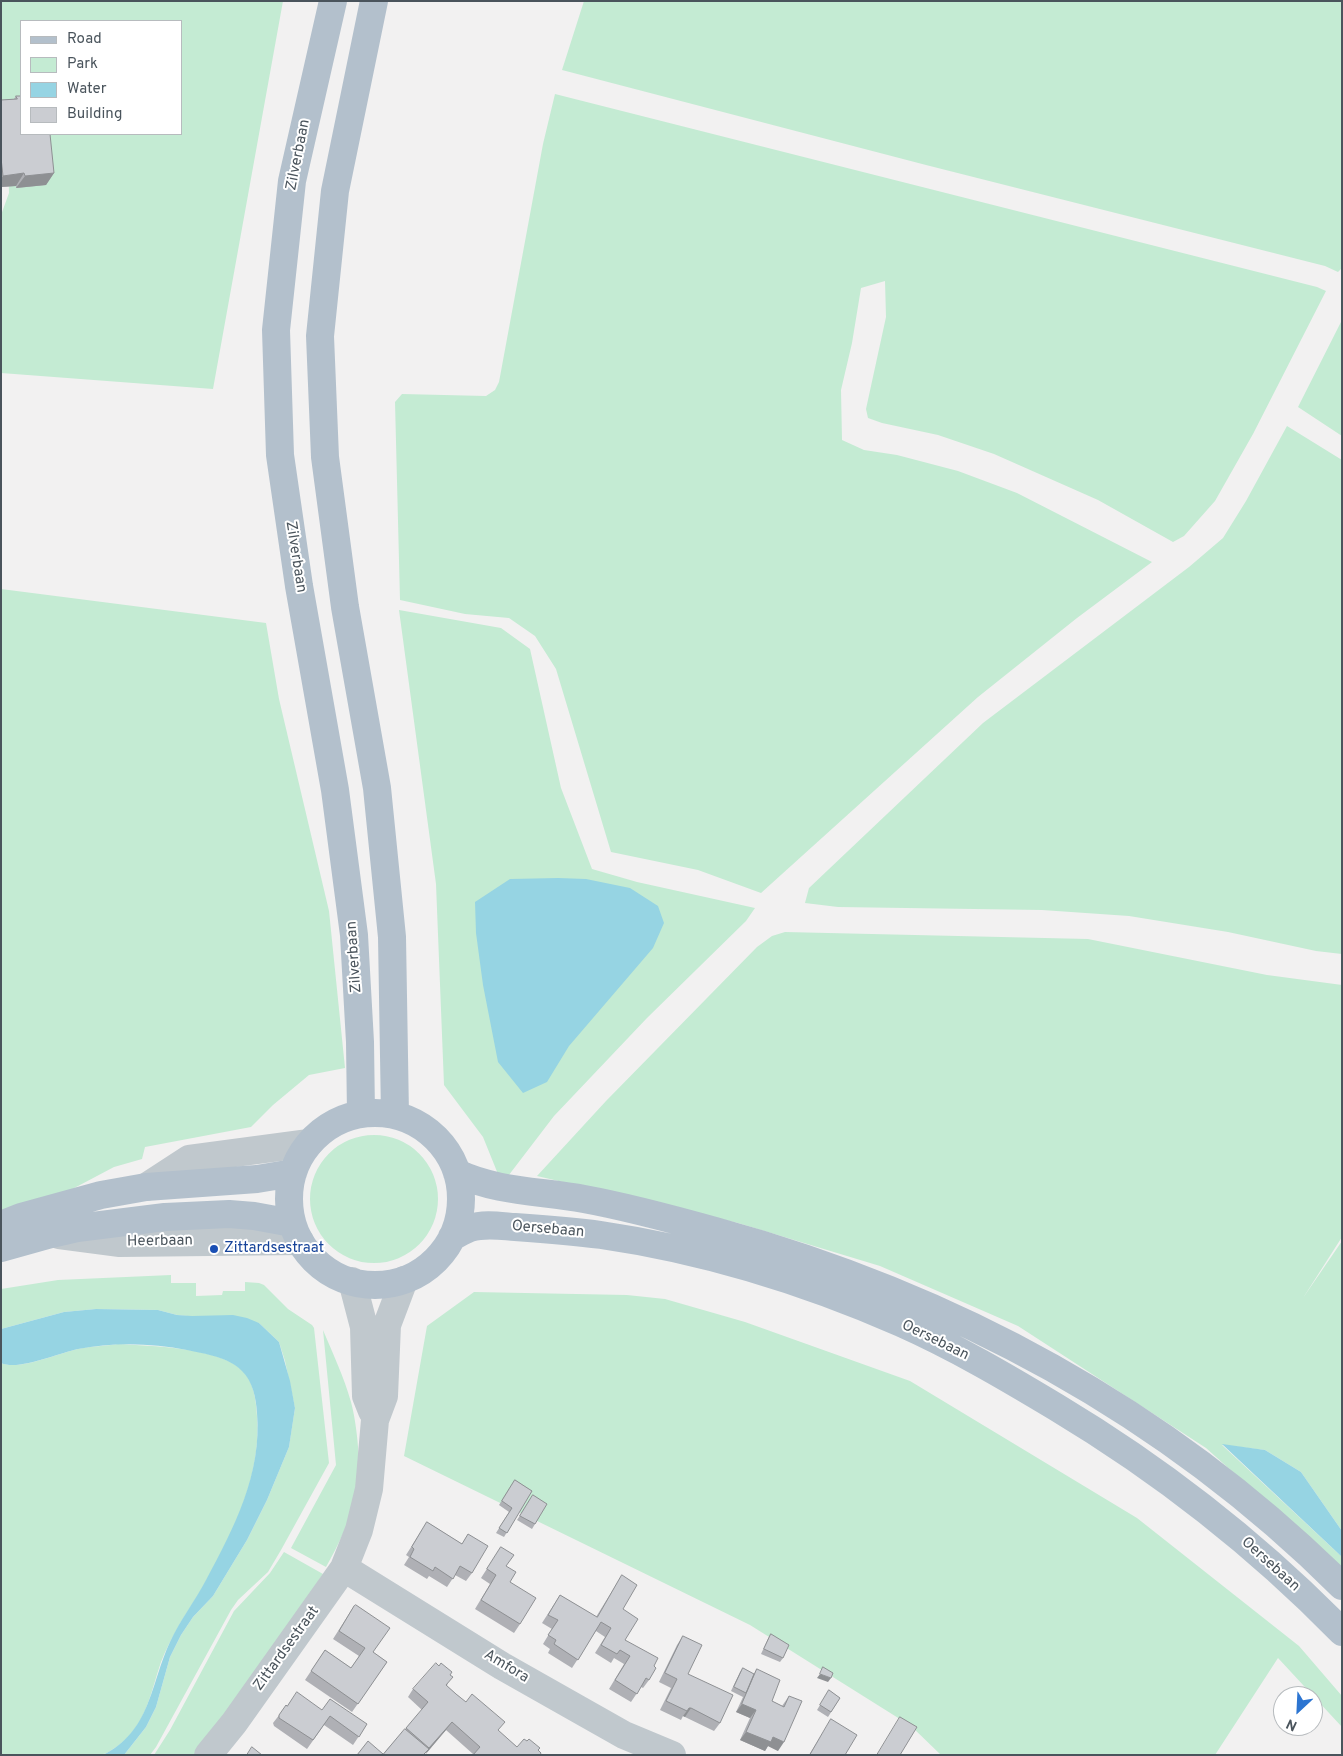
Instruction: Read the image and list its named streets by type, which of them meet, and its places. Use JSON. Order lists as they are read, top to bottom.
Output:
{
  "streets": {
    "main road": ["Zilverbaan", "Oersebaan", "Heerbaan"],
    "street": ["Zittardsestraat", "Amfora"]
  },
  "crossings": [
    ["Zilverbaan", "Oersebaan"],
    ["Zilverbaan", "Heerbaan"],
    ["Zilverbaan", "Zittardsestraat"],
    ["Oersebaan", "Heerbaan"],
    ["Oersebaan", "Zittardsestraat"],
    ["Heerbaan", "Zittardsestraat"],
    ["Zittardsestraat", "Amfora"]
  ],
  "places": ["Zittardsestraat"],
  "legend": [
    "Road",
    "Park",
    "Water",
    "Building"
  ],
  "north": "bottom left"
}
